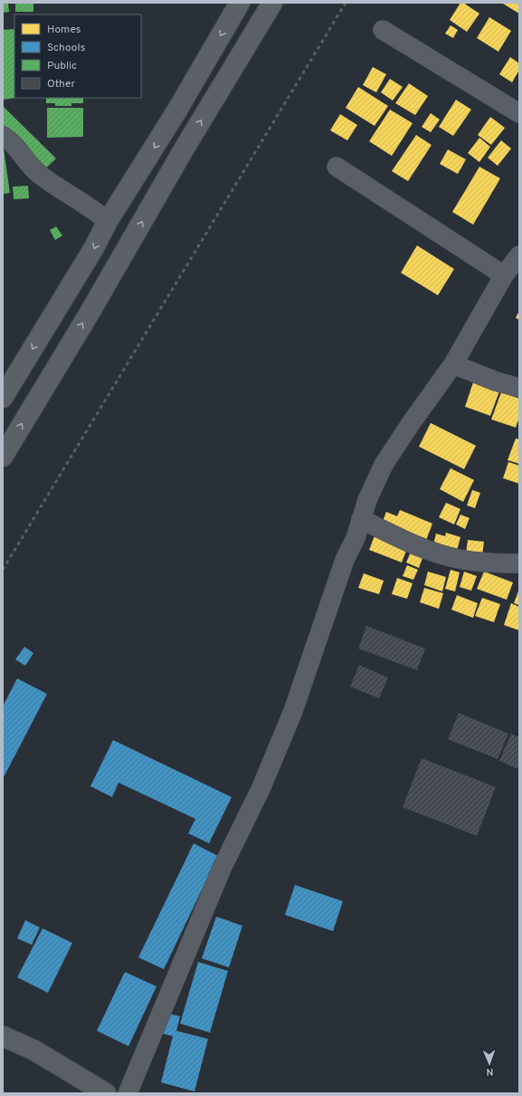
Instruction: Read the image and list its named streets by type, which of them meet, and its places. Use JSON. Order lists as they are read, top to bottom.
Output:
{
  "legend": [
    "Homes",
    "Schools",
    "Public",
    "Other"
  ],
  "north": "bottom"
}
